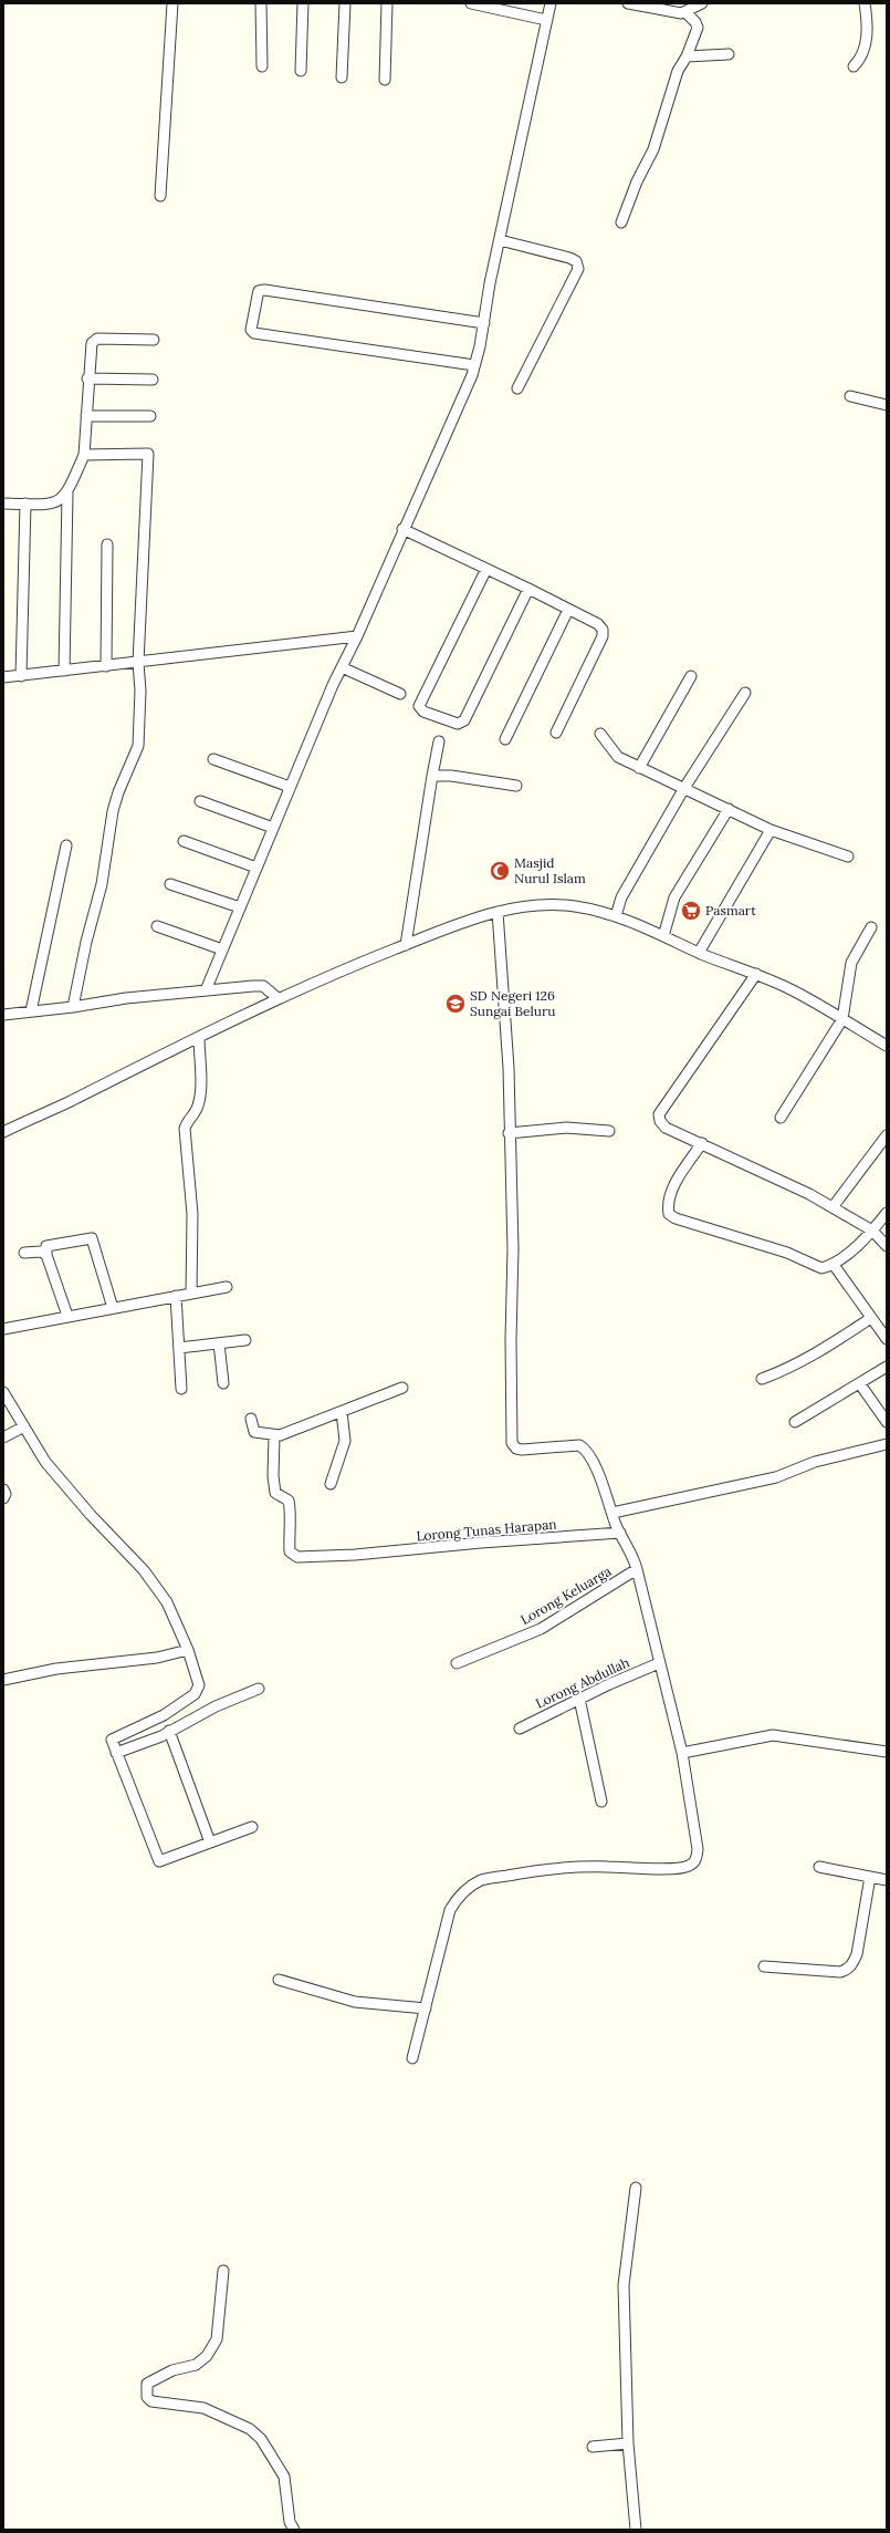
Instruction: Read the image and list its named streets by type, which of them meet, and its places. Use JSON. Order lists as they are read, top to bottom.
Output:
{
  "streets": {
    "street": ["Lorong Tunas Harapan", "Lorong Keluarga", "Lorong Abdullah"]
  },
  "places": {
    "mosque": ["Masjid Nurul Islam"],
    "supermarket": ["Pasmart"],
    "school or university": ["SD Negeri 126 Sungai Beluru"]
  }
}
